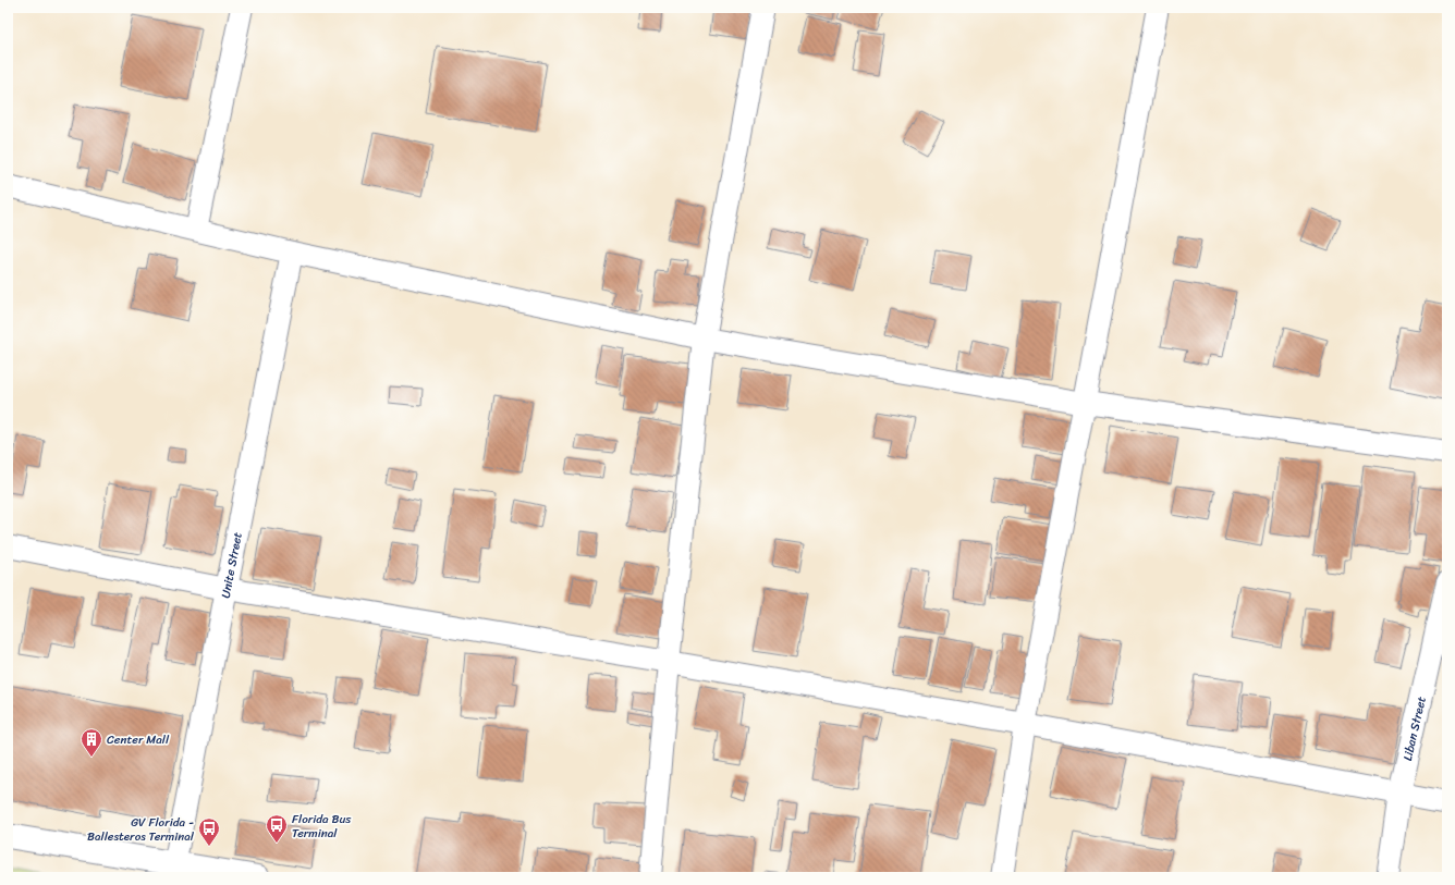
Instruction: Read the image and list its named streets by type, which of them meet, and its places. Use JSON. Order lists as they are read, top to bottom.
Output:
{
  "streets": {
    "street": ["Unite Street", "Liban Street"]
  },
  "places": {
    "building": ["Center Mall"],
    "bus stop": ["Florida Bus Terminal", "GV Florida - Ballesteros Terminal"]
  }
}
